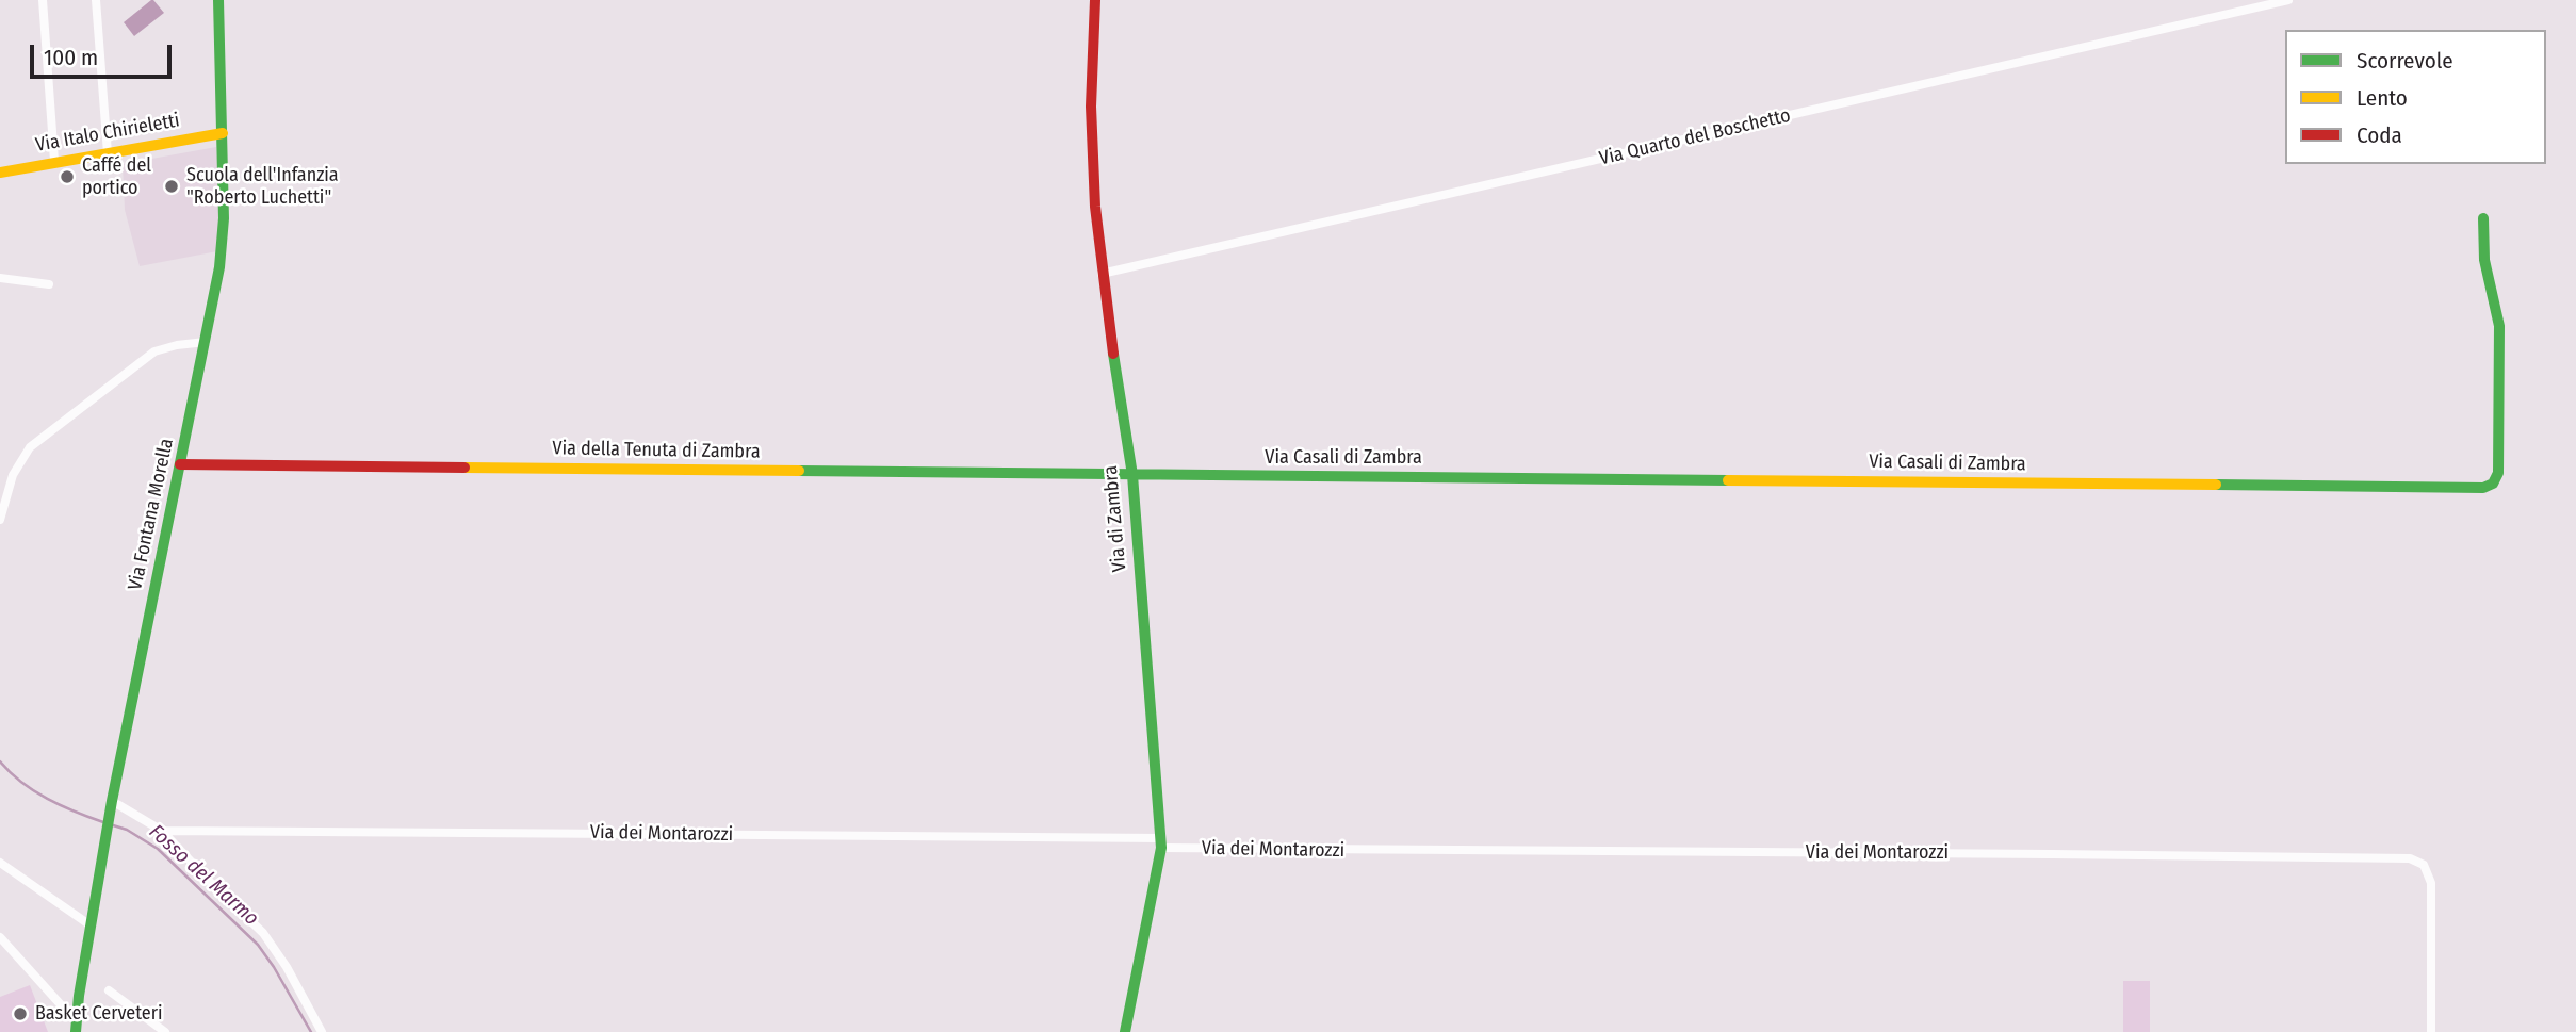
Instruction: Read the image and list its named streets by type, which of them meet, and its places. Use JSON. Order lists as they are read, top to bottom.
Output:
{
  "streets": {
    "street": [
      "Via Italo Chirieletti",
      "Via Quarto del Boschetto",
      "Via della Tenuta di Zambra",
      "Via Casali di Zambra",
      "Via Fontana Morella",
      "Via di Zambra",
      "Via dei Montarozzi"
    ]
  },
  "crossings": [
    ["Via Italo Chirieletti", "Via Fontana Morella"],
    ["Via Quarto del Boschetto", "Via di Zambra"],
    ["Via della Tenuta di Zambra", "Via Casali di Zambra"],
    ["Via della Tenuta di Zambra", "Via Fontana Morella"],
    ["Via della Tenuta di Zambra", "Via di Zambra"],
    ["Via Casali di Zambra", "Via di Zambra"],
    ["Via di Zambra", "Via dei Montarozzi"]
  ],
  "water": ["Fosso del Marmo"],
  "places": ["Caffé del portico", "Scuola dell'Infanzia \"Roberto Luchetti\"", "Basket Cerveteri"],
  "legend": ["Scorrevole", "Lento", "Coda"],
  "scale_bar": "100 m"
}
